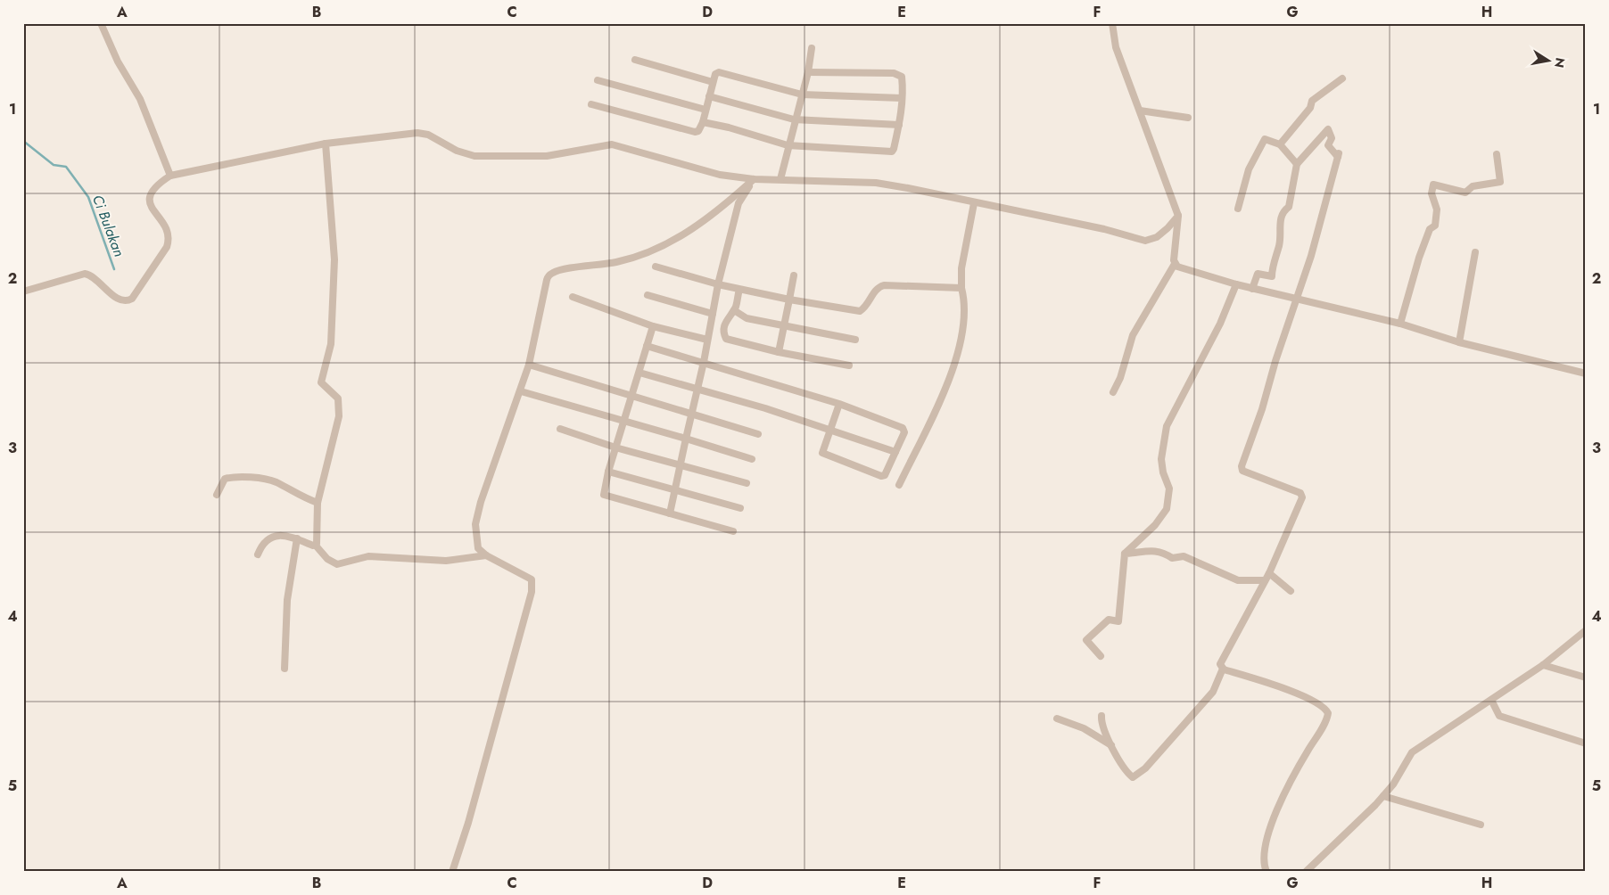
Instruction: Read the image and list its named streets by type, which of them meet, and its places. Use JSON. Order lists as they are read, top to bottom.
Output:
{
  "water": ["Ci Bulakan"],
  "north": "right",
  "grid": {
    "columns": [
      "A",
      "B",
      "C",
      "D",
      "E",
      "F",
      "G",
      "H"
    ],
    "rows": [
      "1",
      "2",
      "3",
      "4",
      "5"
    ]
  }
}
